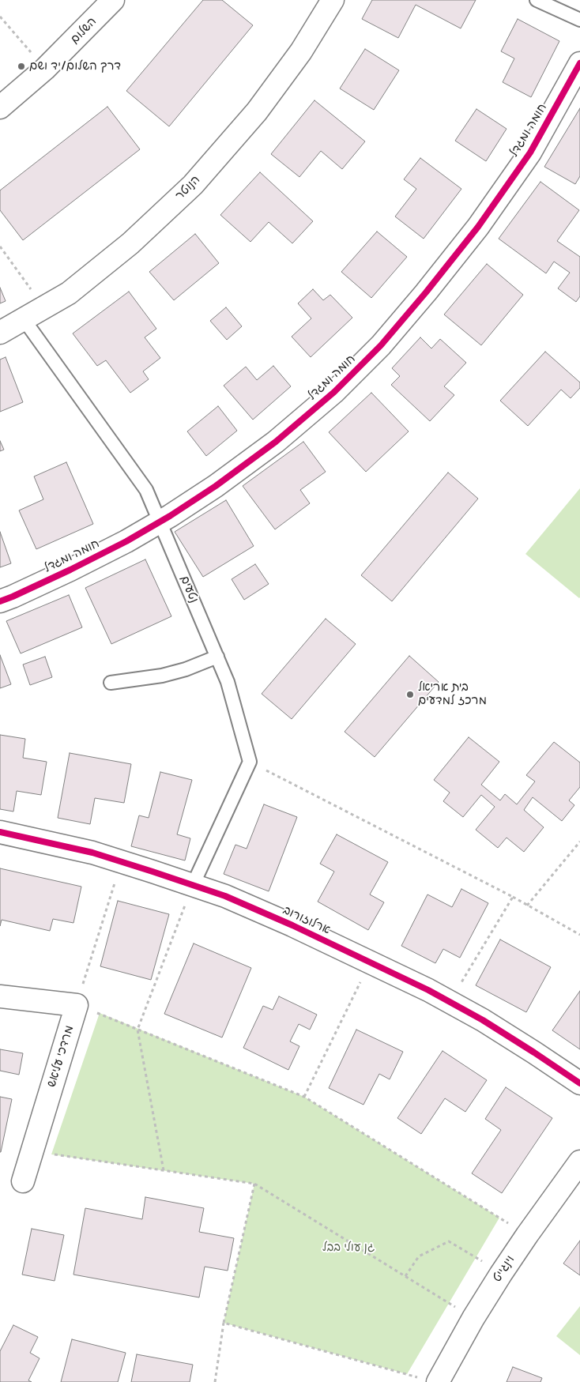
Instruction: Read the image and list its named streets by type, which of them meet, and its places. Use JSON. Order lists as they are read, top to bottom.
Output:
{
  "streets": {
    "street": [
      "השלום",
      "חומה ומגדל",
      "הנוטר",
      "ארלוזורוב",
      "מרדכי עליאש",
      "וינגייט"
    ],
    "lane": ["נטעים"]
  },
  "crossings": [
    ["חומה ומגדל", "נטעים"],
    ["הנוטר", "נטעים"]
  ],
  "parks": ["גן עולי בבל"],
  "places": ["דרך השלום/יד ושם", "בית אריאל מרכז למדעים"]
}
